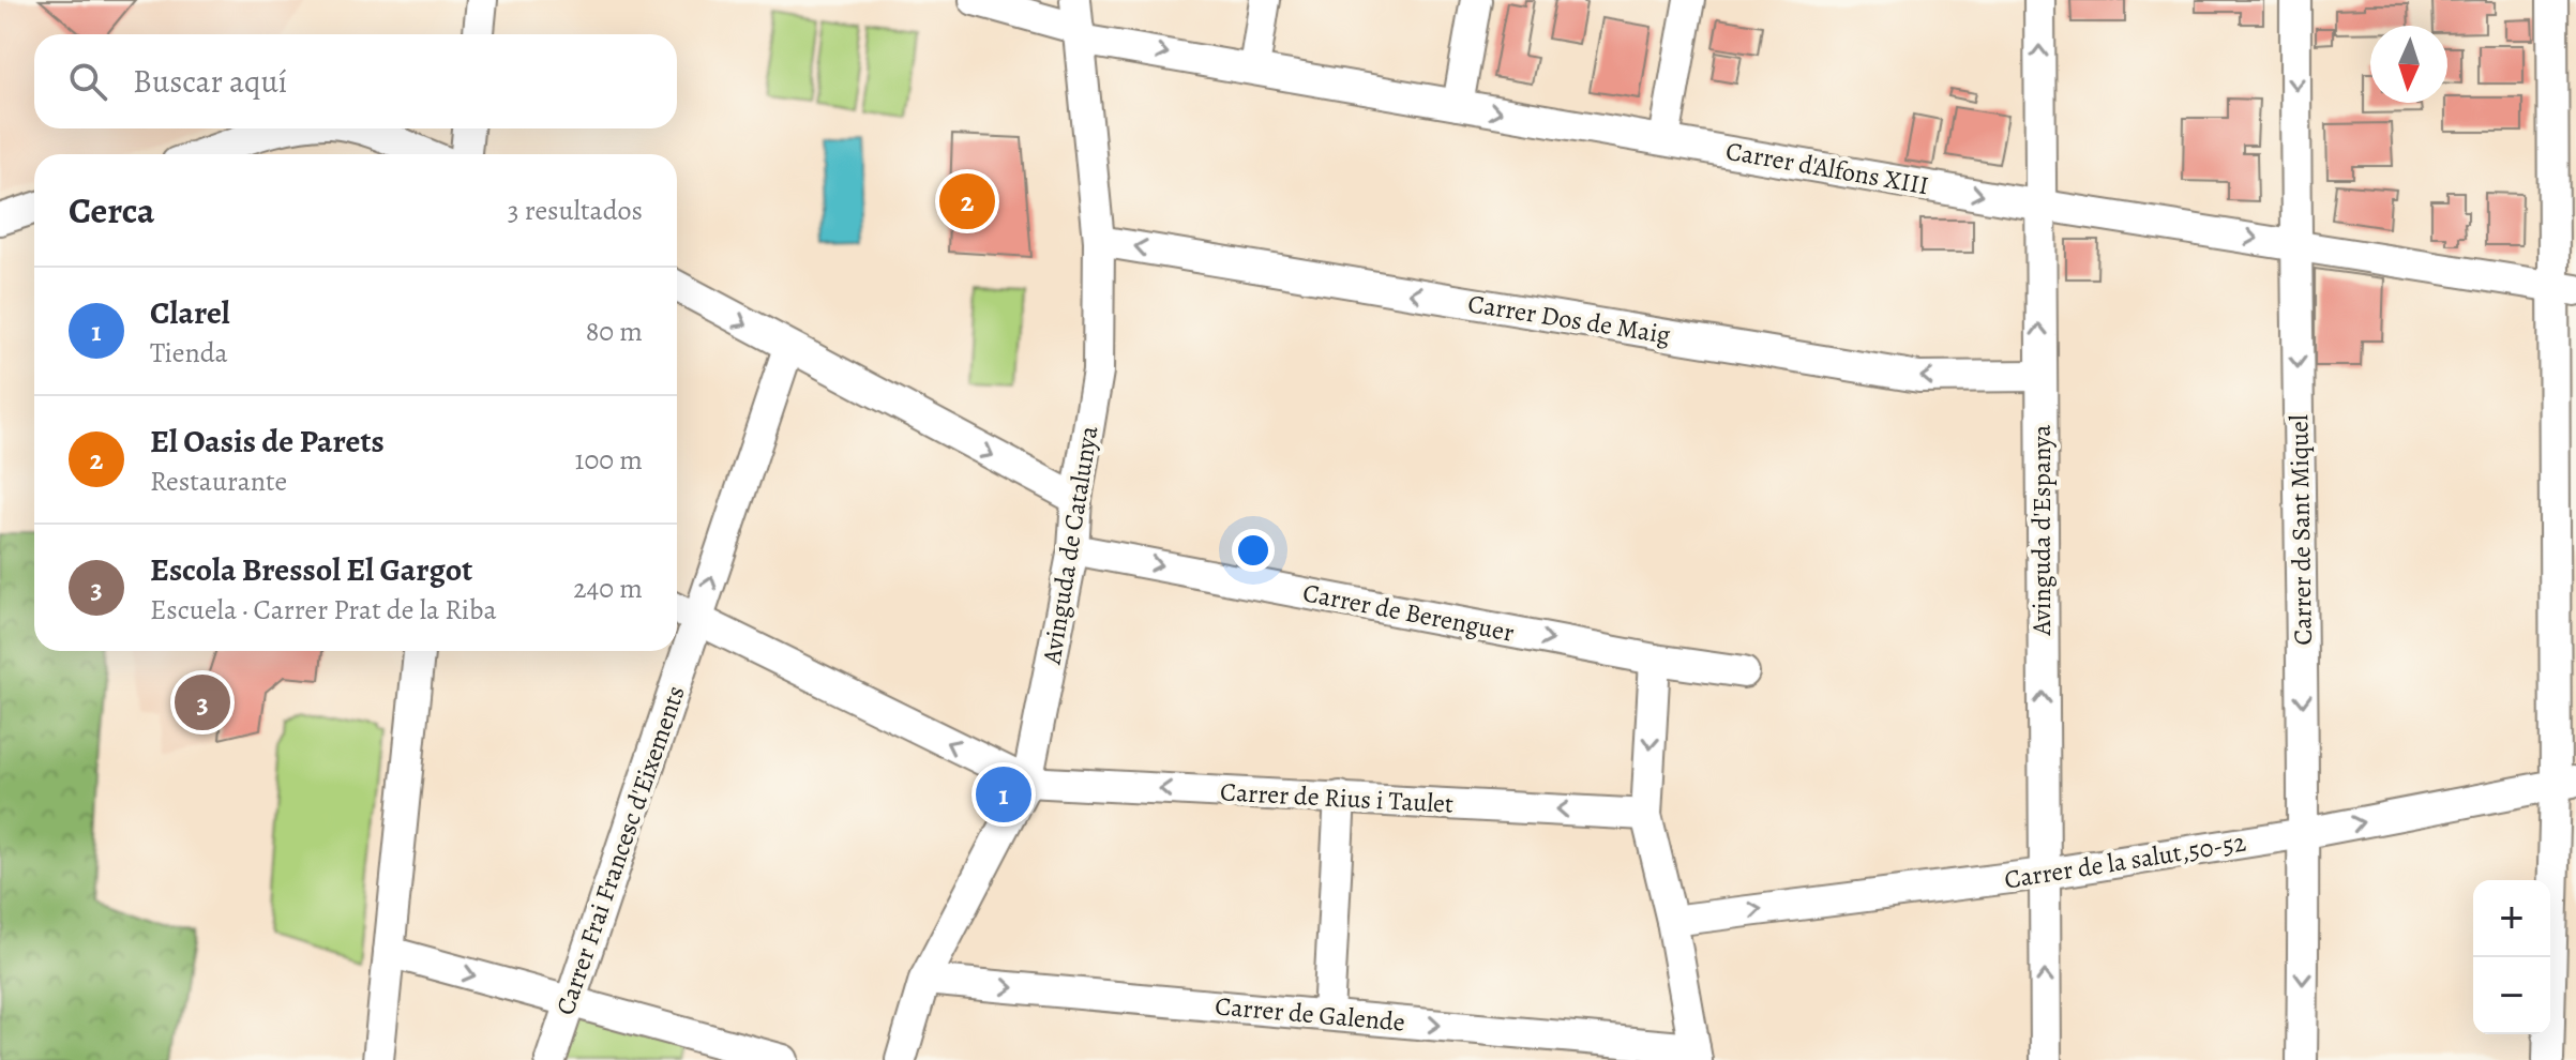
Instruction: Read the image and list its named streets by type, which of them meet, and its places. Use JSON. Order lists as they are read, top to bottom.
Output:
{
  "streets": {
    "street": [
      "Carrer d'Alfons XIII",
      "Carrer Dos de Maig",
      "Avinguda d'Espanya",
      "Carrer de Sant Miquel",
      "Avinguda de Catalunya",
      "Carrer de Berenguer",
      "Carrer de Rius i Taulet",
      "Carrer Frai Francesc d'Eixements",
      "Carrer de la salut,50-52",
      "Carrer de Galende"
    ]
  },
  "crossings": [
    ["Carrer d'Alfons XIII", "Avinguda d'Espanya"],
    ["Carrer d'Alfons XIII", "Carrer de Sant Miquel"],
    ["Carrer d'Alfons XIII", "Avinguda de Catalunya"],
    ["Carrer Dos de Maig", "Avinguda d'Espanya"],
    ["Carrer Dos de Maig", "Avinguda de Catalunya"],
    ["Avinguda d'Espanya", "Carrer de la salut,50-52"],
    ["Carrer de Sant Miquel", "Carrer de la salut,50-52"],
    ["Avinguda de Catalunya", "Carrer de Berenguer"],
    ["Avinguda de Catalunya", "Carrer de Rius i Taulet"],
    ["Avinguda de Catalunya", "Carrer de Galende"]
  ],
  "one_way": [
    "Carrer d'Alfons XIII",
    "Carrer Dos de Maig",
    "Avinguda d'Espanya",
    "Carrer de Berenguer",
    "Carrer de Rius i Taulet",
    "Carrer Frai Francesc d'Eixements",
    "Carrer de la salut,50-52",
    "Carrer de Galende"
  ],
  "north": "bottom",
  "page": {
    "search": "Buscar aquí",
    "heading": ["Cerca", "3 resultados"],
    "pins": ["2", "3", "1"],
    "list": [
      {
        "mark": "1",
        "name": "Clarel",
        "note": "Tienda",
        "value": "80 m"
      },
      {
        "mark": "2",
        "name": "El Oasis de Parets",
        "note": "Restaurante",
        "value": "100 m"
      },
      {
        "mark": "3",
        "name": "Escola Bressol El Gargot",
        "note": "Escuela · Carrer Prat de la Riba",
        "value": "240 m"
      }
    ],
    "map_buttons": ["+", "−"]
  }
}
